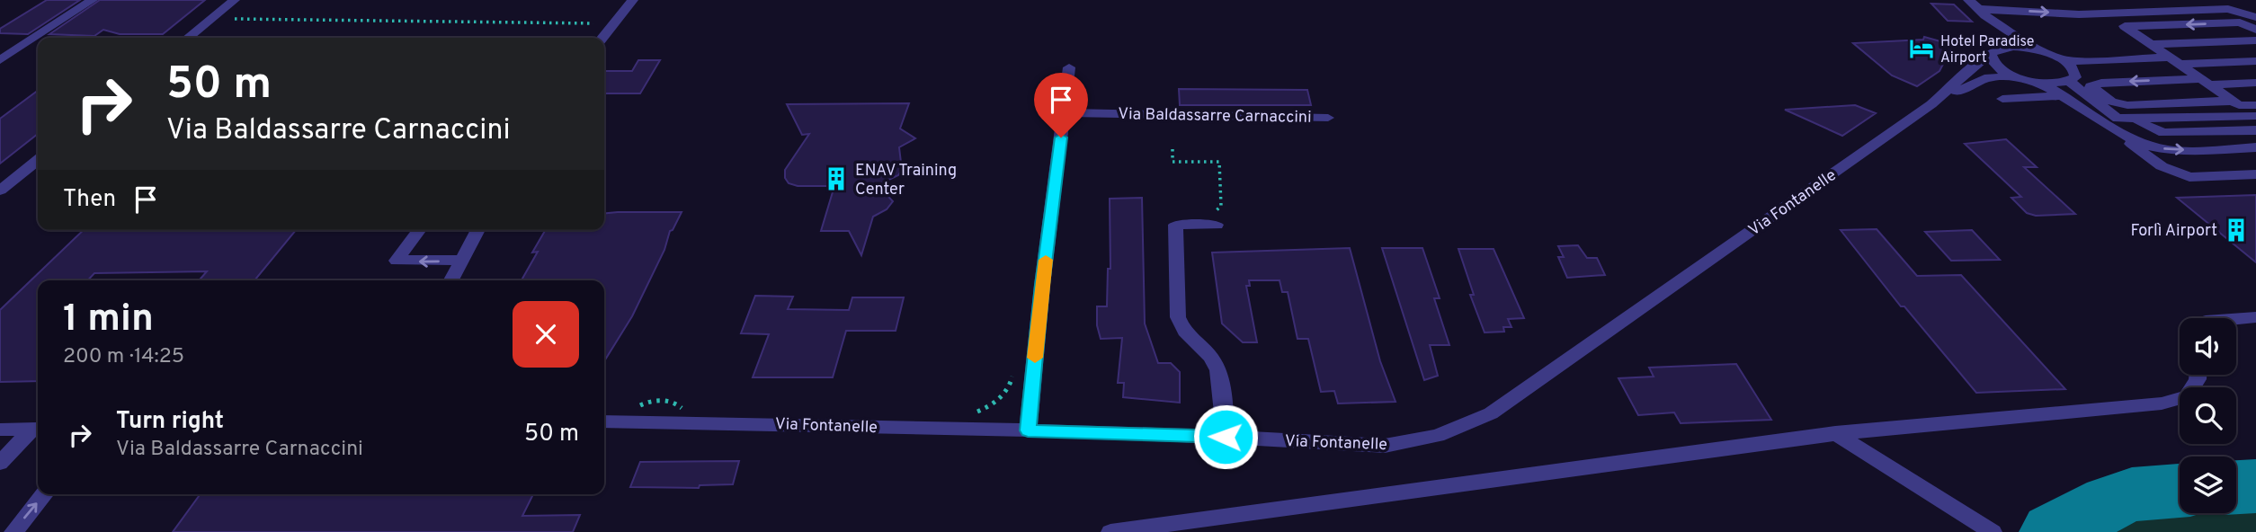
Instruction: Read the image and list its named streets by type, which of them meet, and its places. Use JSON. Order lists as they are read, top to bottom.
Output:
{
  "streets": {
    "street": ["Via Baldassarre Carnaccini", "Via Fontanelle"]
  },
  "places": {
    "hotel": ["Hotel Paradise Airport"],
    "building": ["ENAV Training Center", "Forlì Airport"]
  },
  "page": {
    "turn": ["50 m", "Via Baldassarre Carnaccini"],
    "then": "Then",
    "heading": ["1 min", "200 m · 14:25"],
    "list": [
      {
        "name": "Turn right",
        "note": "Via Baldassarre Carnaccini",
        "value": "50 m"
      }
    ]
  }
}
